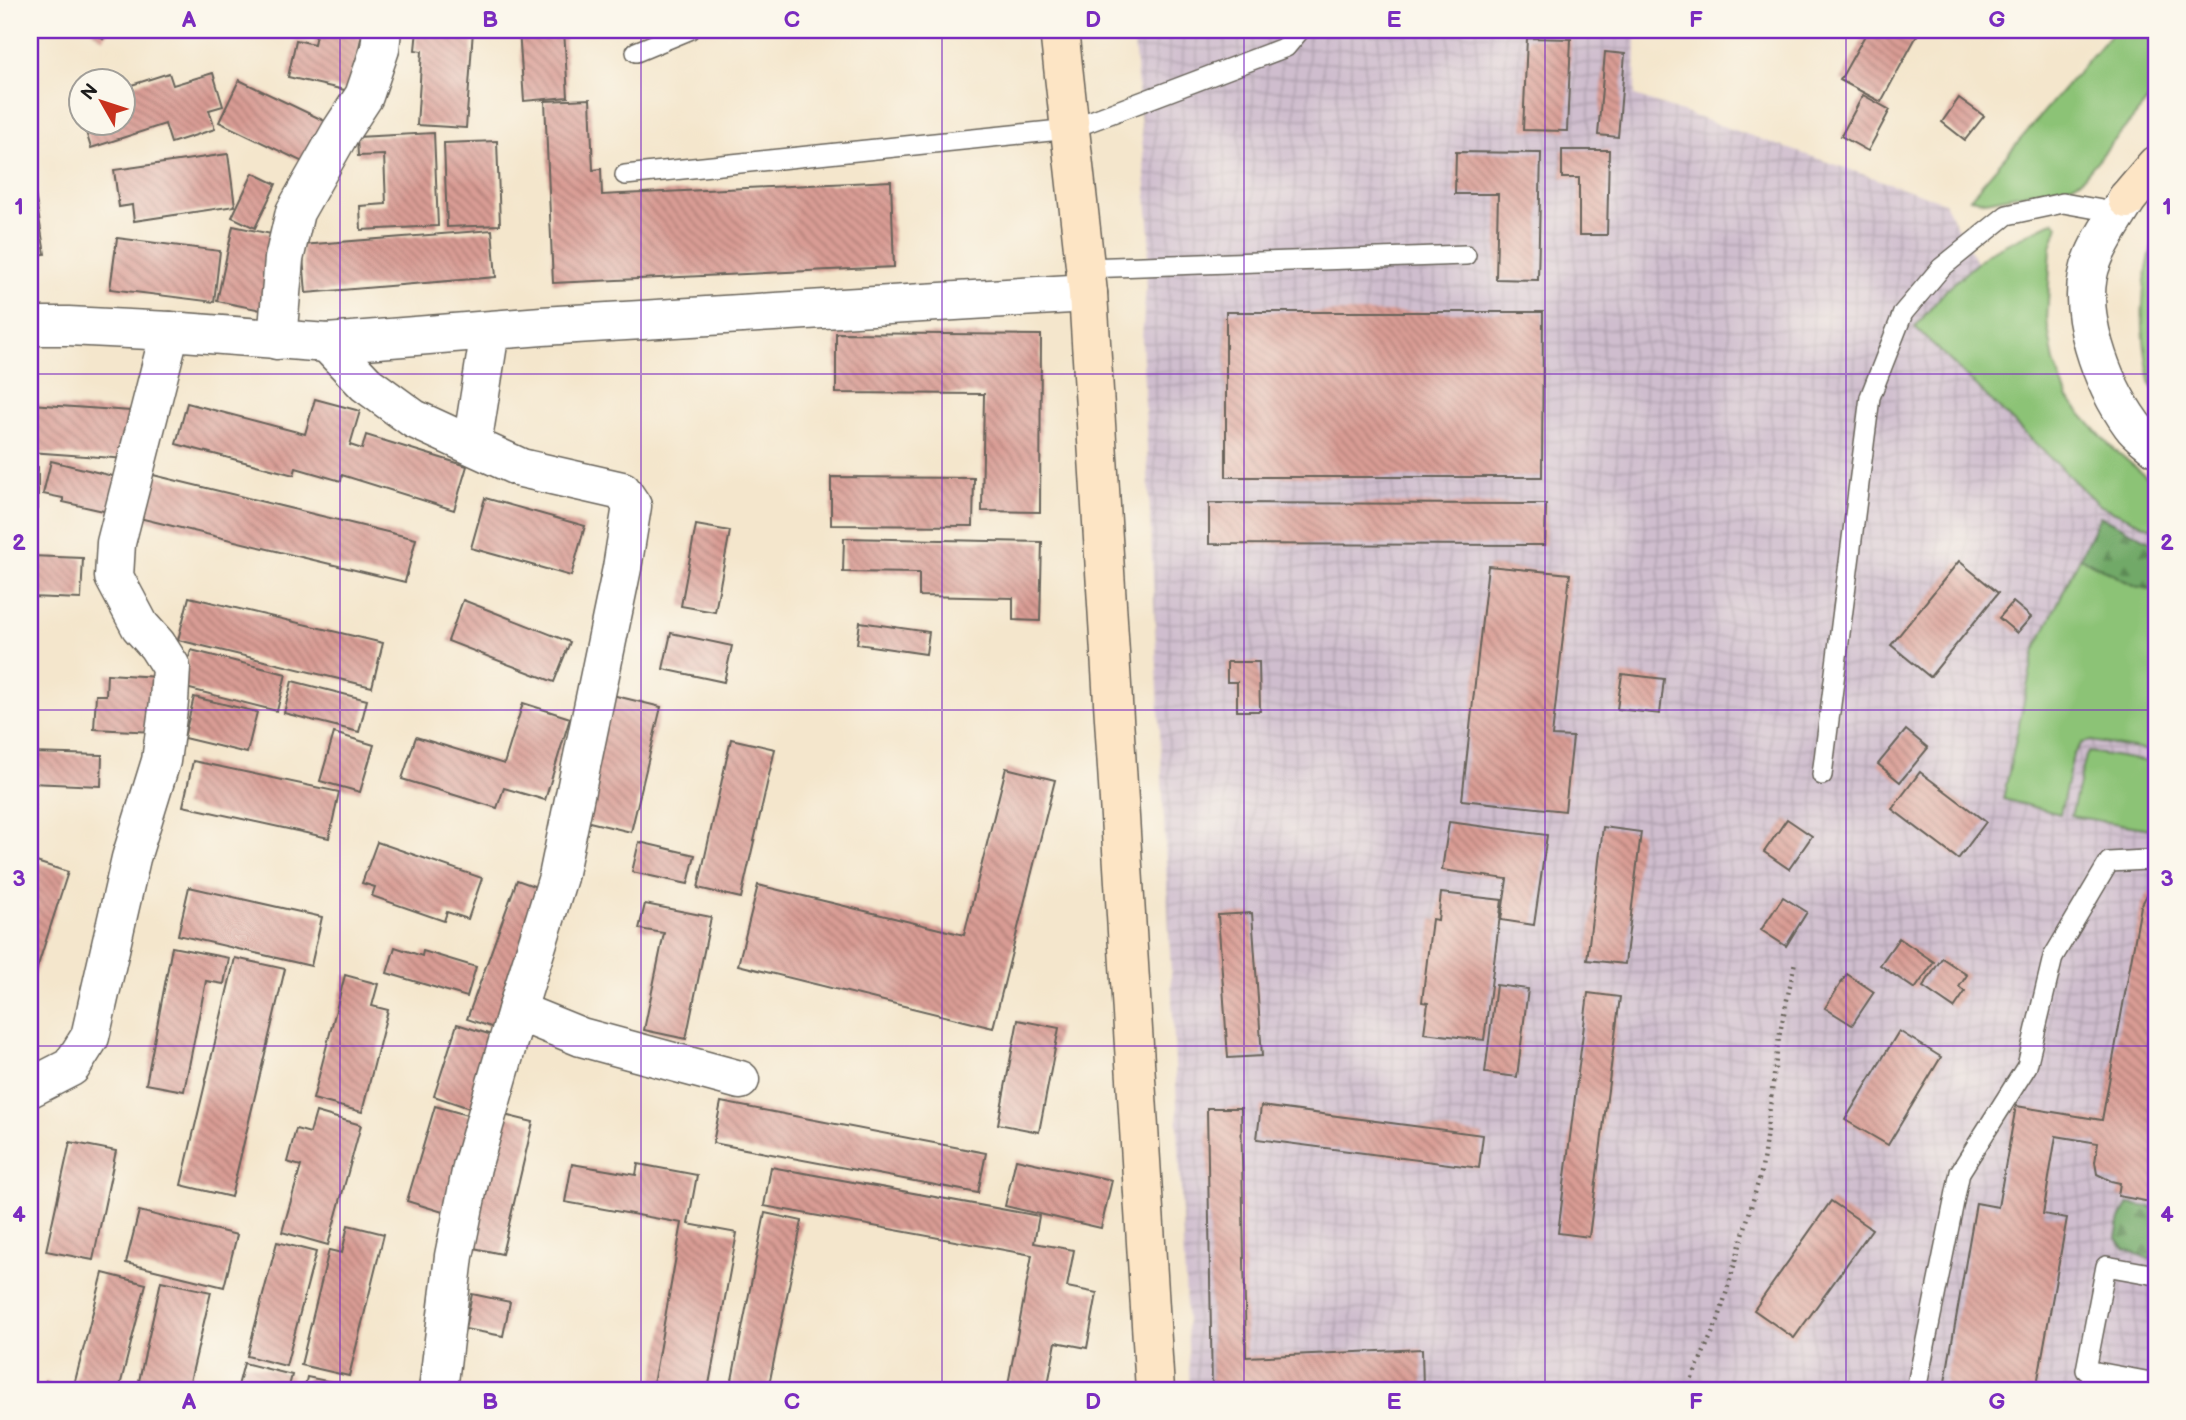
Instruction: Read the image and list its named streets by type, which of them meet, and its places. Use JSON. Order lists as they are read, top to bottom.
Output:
{
  "north": "top left",
  "grid": {
    "columns": [
      "A",
      "B",
      "C",
      "D",
      "E",
      "F",
      "G"
    ],
    "rows": [
      "1",
      "2",
      "3",
      "4"
    ]
  }
}
